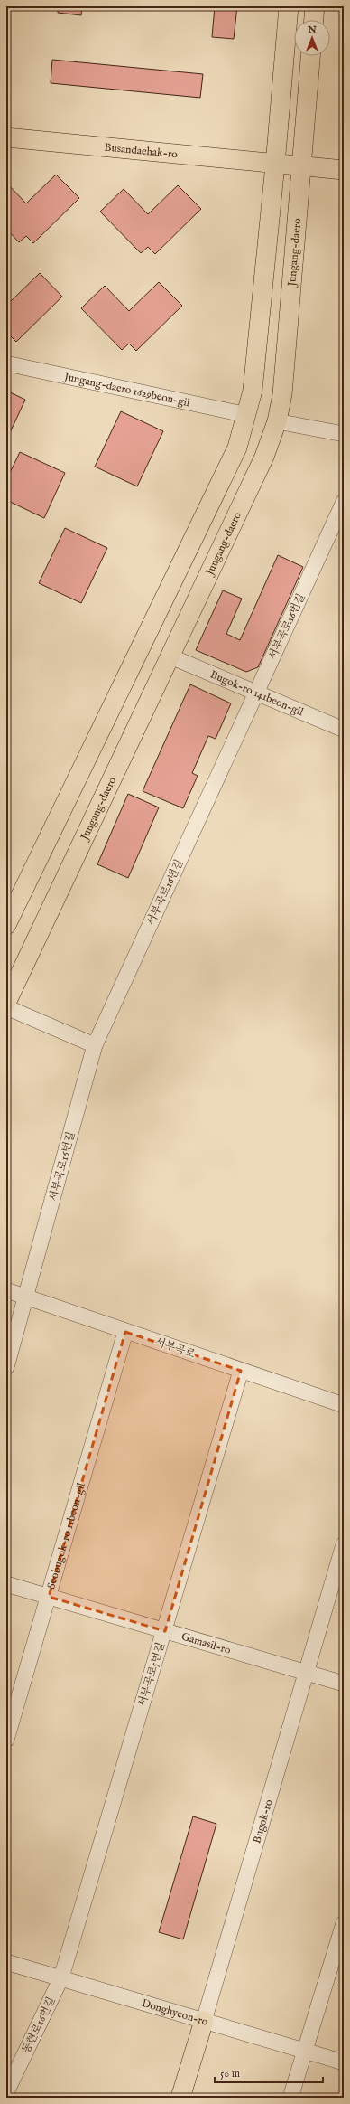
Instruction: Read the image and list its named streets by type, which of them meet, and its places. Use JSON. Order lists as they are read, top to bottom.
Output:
{
  "streets": {
    "main road": ["Busandaehak-ro", "Jungang-daero", "Bugok-ro"],
    "street": [
      "Jungang-daero 1629beon-gil",
      "서부곡로16번길",
      "Bugok-ro 141beon-gil",
      "서부곡로",
      "Seobugok-ro 11beon-gil",
      "Gamasil-ro",
      "서부곡로5번길",
      "Donghyeon-ro",
      "동현로16번길"
    ]
  },
  "crossings": [
    ["Busandaehak-ro", "Jungang-daero"],
    ["Jungang-daero", "Bugok-ro 141beon-gil"],
    ["서부곡로16번길", "Bugok-ro 141beon-gil"],
    ["서부곡로16번길", "서부곡로"],
    ["서부곡로", "Seobugok-ro 11beon-gil"],
    ["서부곡로", "서부곡로5번길"],
    ["Seobugok-ro 11beon-gil", "Gamasil-ro"],
    ["Gamasil-ro", "서부곡로5번길"],
    ["Gamasil-ro", "Bugok-ro"],
    ["서부곡로5번길", "Donghyeon-ro"],
    ["서부곡로5번길", "동현로16번길"],
    ["Bugok-ro", "Donghyeon-ro"],
    ["Donghyeon-ro", "동현로16번길"]
  ],
  "scale_bar": "50 m",
  "north": "top"
}
